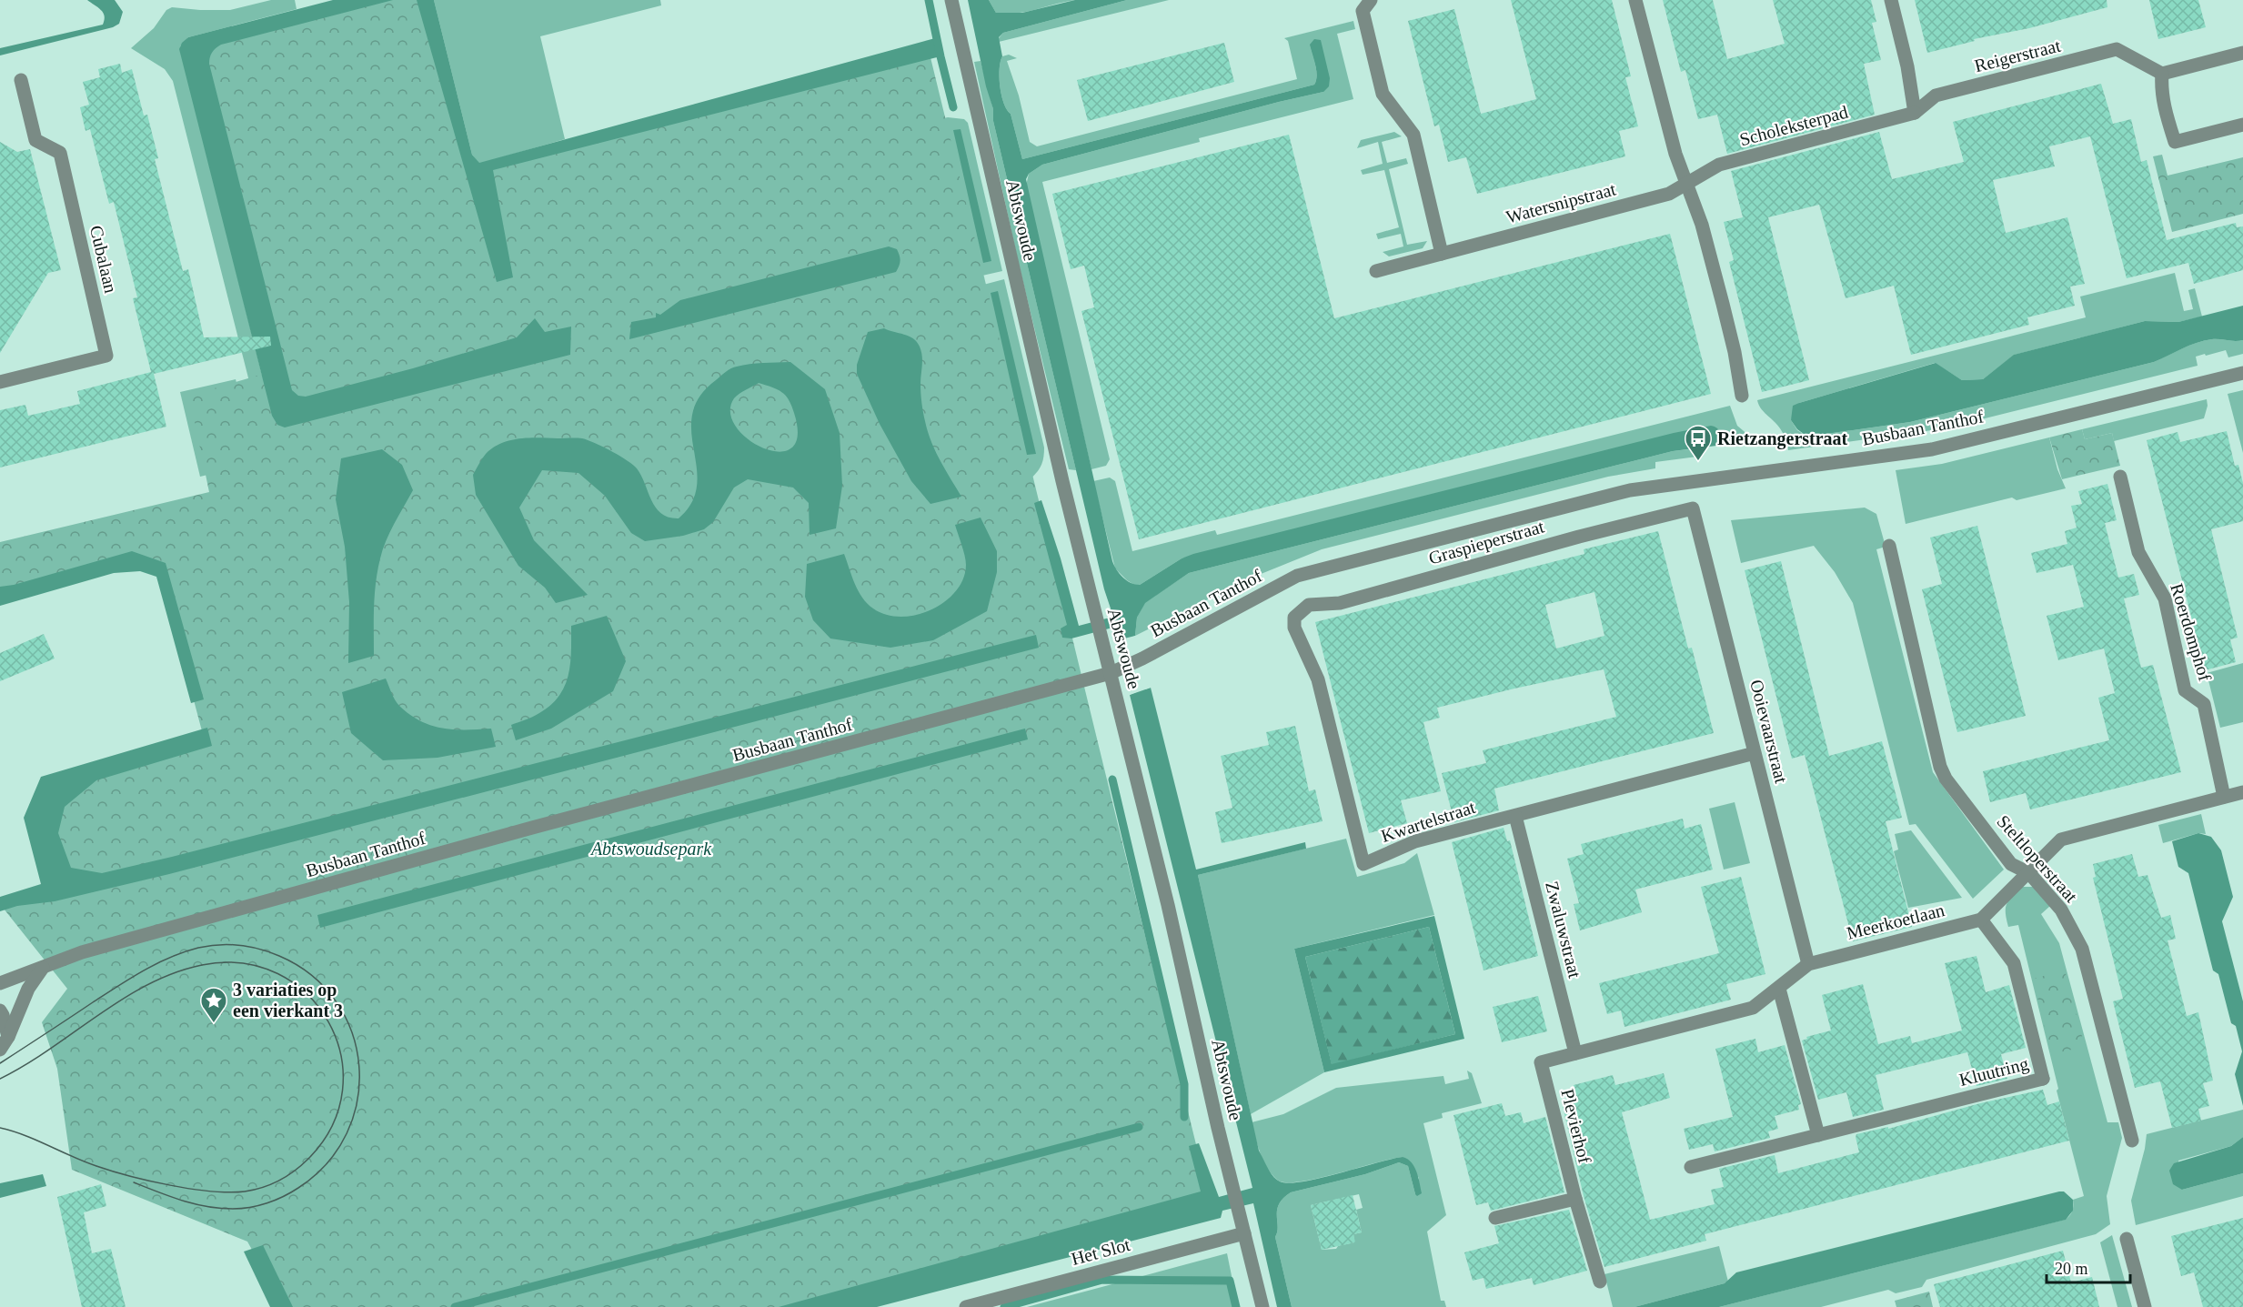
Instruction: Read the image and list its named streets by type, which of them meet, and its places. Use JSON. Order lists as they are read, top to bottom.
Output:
{
  "streets": {
    "street": [
      "Reigerstraat",
      "Scholeksterpad",
      "Watersnipstraat",
      "Abtswoude",
      "Cubalaan",
      "Busbaan Tanthof",
      "Graspieperstraat",
      "Roerdomphof",
      "Ooievaarstraat",
      "Kwartelstraat",
      "Steltloperstraat",
      "Meerkoetlaan",
      "Zwaluwstraat",
      "Kluutring",
      "Plevierhof",
      "Het Slot"
    ]
  },
  "crossings": [
    ["Reigerstraat", "Scholeksterpad"],
    ["Scholeksterpad", "Watersnipstraat"],
    ["Abtswoude", "Busbaan Tanthof"],
    ["Abtswoude", "Het Slot"],
    ["Graspieperstraat", "Ooievaarstraat"],
    ["Graspieperstraat", "Kwartelstraat"],
    ["Roerdomphof", "Meerkoetlaan"],
    ["Ooievaarstraat", "Kwartelstraat"],
    ["Ooievaarstraat", "Meerkoetlaan"],
    ["Kwartelstraat", "Zwaluwstraat"],
    ["Steltloperstraat", "Meerkoetlaan"],
    ["Meerkoetlaan", "Zwaluwstraat"],
    ["Meerkoetlaan", "Kluutring"],
    ["Meerkoetlaan", "Plevierhof"]
  ],
  "parks": ["Abtswoudsepark"],
  "places": {
    "bus stop": ["Rietzangerstraat"],
    "place": ["3 variaties op een vierkant 3"]
  },
  "scale_bar": "20 m"
}
